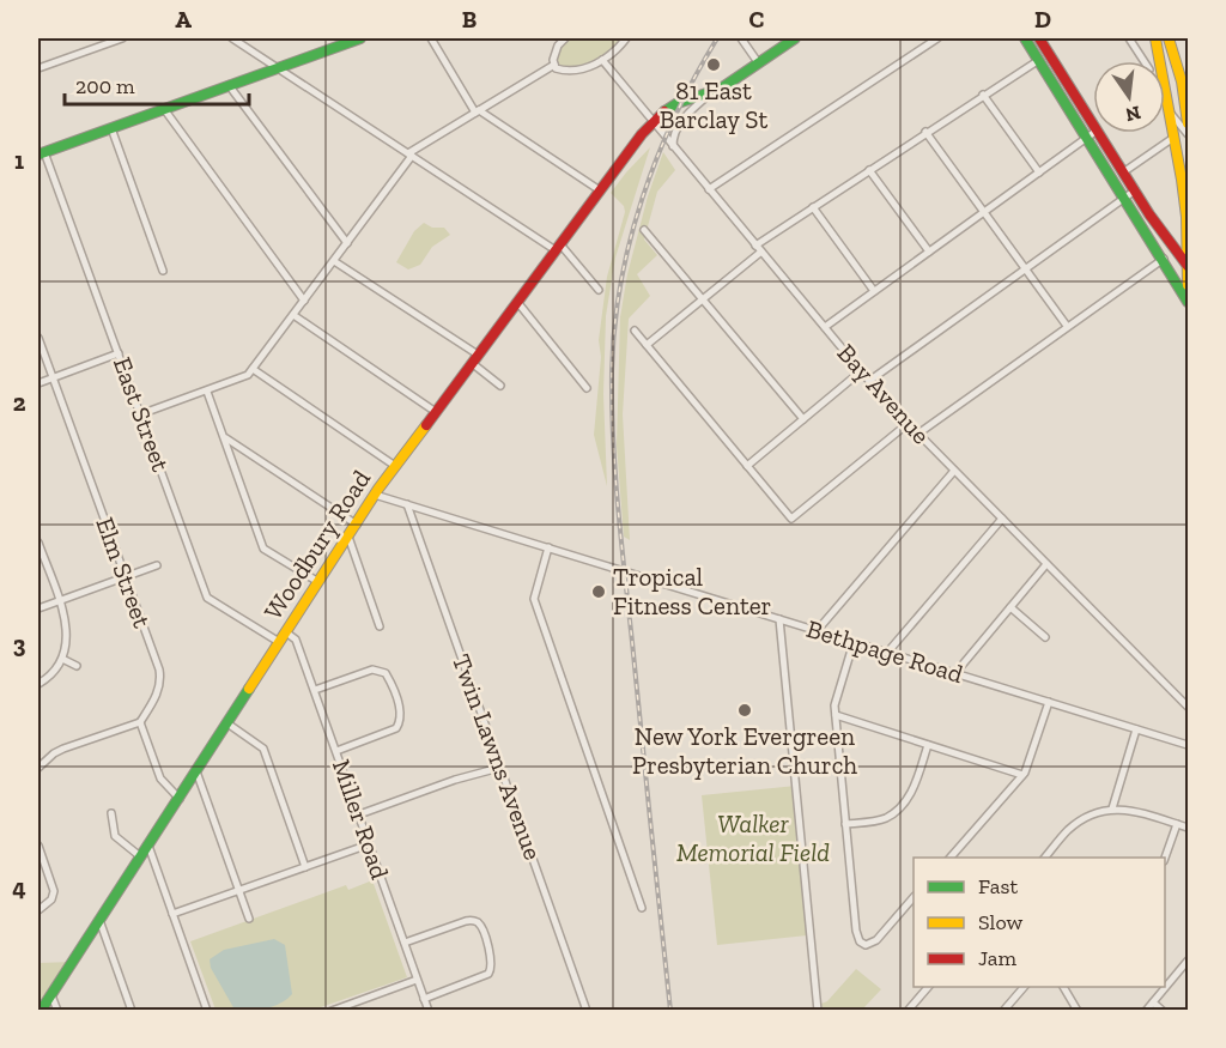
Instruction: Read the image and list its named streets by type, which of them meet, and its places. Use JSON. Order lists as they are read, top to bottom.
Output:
{
  "streets": {
    "main road": ["Woodbury Road"],
    "street": [
      "Bay Avenue",
      "East Street",
      "Elm Street",
      "Bethpage Road",
      "Twin Lawns Avenue",
      "Miller Road"
    ]
  },
  "crossings": [
    ["Bay Avenue", "Woodbury Road"],
    ["East Street", "Woodbury Road"],
    ["Woodbury Road", "Bethpage Road"],
    ["Woodbury Road", "Miller Road"],
    ["Bethpage Road", "Twin Lawns Avenue"]
  ],
  "parks": ["Walker Memorial Field"],
  "places": ["81 East Barclay St", "Tropical Fitness Center", "New York Evergreen Presbyterian Church"],
  "legend": ["Fast", "Slow", "Jam"],
  "scale_bar": "200 m",
  "north": "bottom",
  "grid": {
    "columns": [
      "A",
      "B",
      "C",
      "D"
    ],
    "rows": [
      "1",
      "2",
      "3",
      "4"
    ]
  }
}
